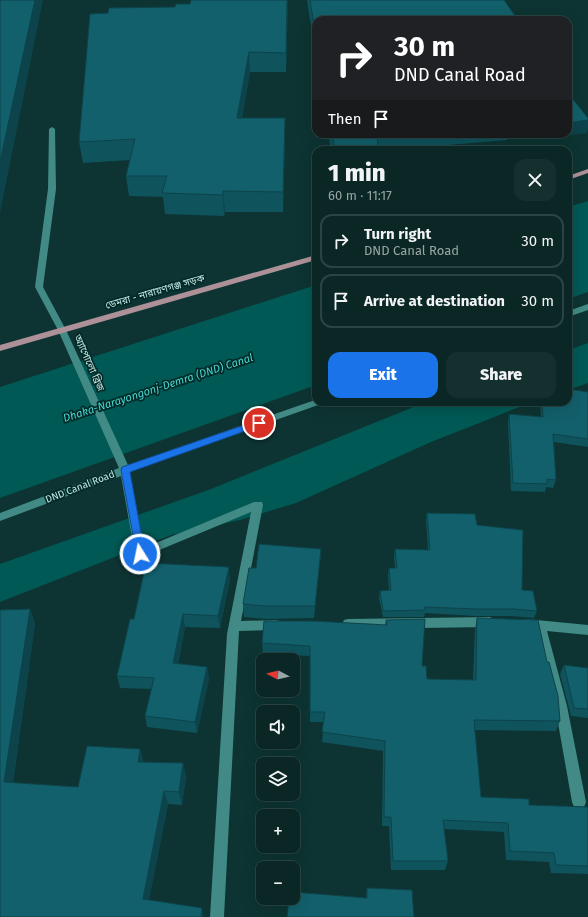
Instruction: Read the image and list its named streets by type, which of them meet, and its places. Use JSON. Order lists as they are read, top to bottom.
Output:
{
  "streets": {
    "main road": ["ডেমরা - নারায়ণগঞ্জ সড়ক"],
    "street": ["অ্যাপোলো ব্রিজ", "DND Canal Road"]
  },
  "crossings": [
    ["ডেমরা - নারায়ণগঞ্জ সড়ক", "অ্যাপোলো ব্রিজ"],
    ["অ্যাপোলো ব্রিজ", "DND Canal Road"]
  ],
  "water": ["Dhaka-Narayongonj-Demra (DND) Canal"],
  "north": "left",
  "page": {
    "turn": ["30 m", "DND Canal Road"],
    "then": "Then",
    "heading": ["1 min", "60 m · 11:17"],
    "list": [
      {
        "name": "Turn right",
        "note": "DND Canal Road",
        "value": "30 m"
      },
      {
        "name": "Arrive at destination",
        "value": "30 m"
      }
    ],
    "buttons": ["Exit", "Share"],
    "map_buttons": ["+", "−"]
  }
}
